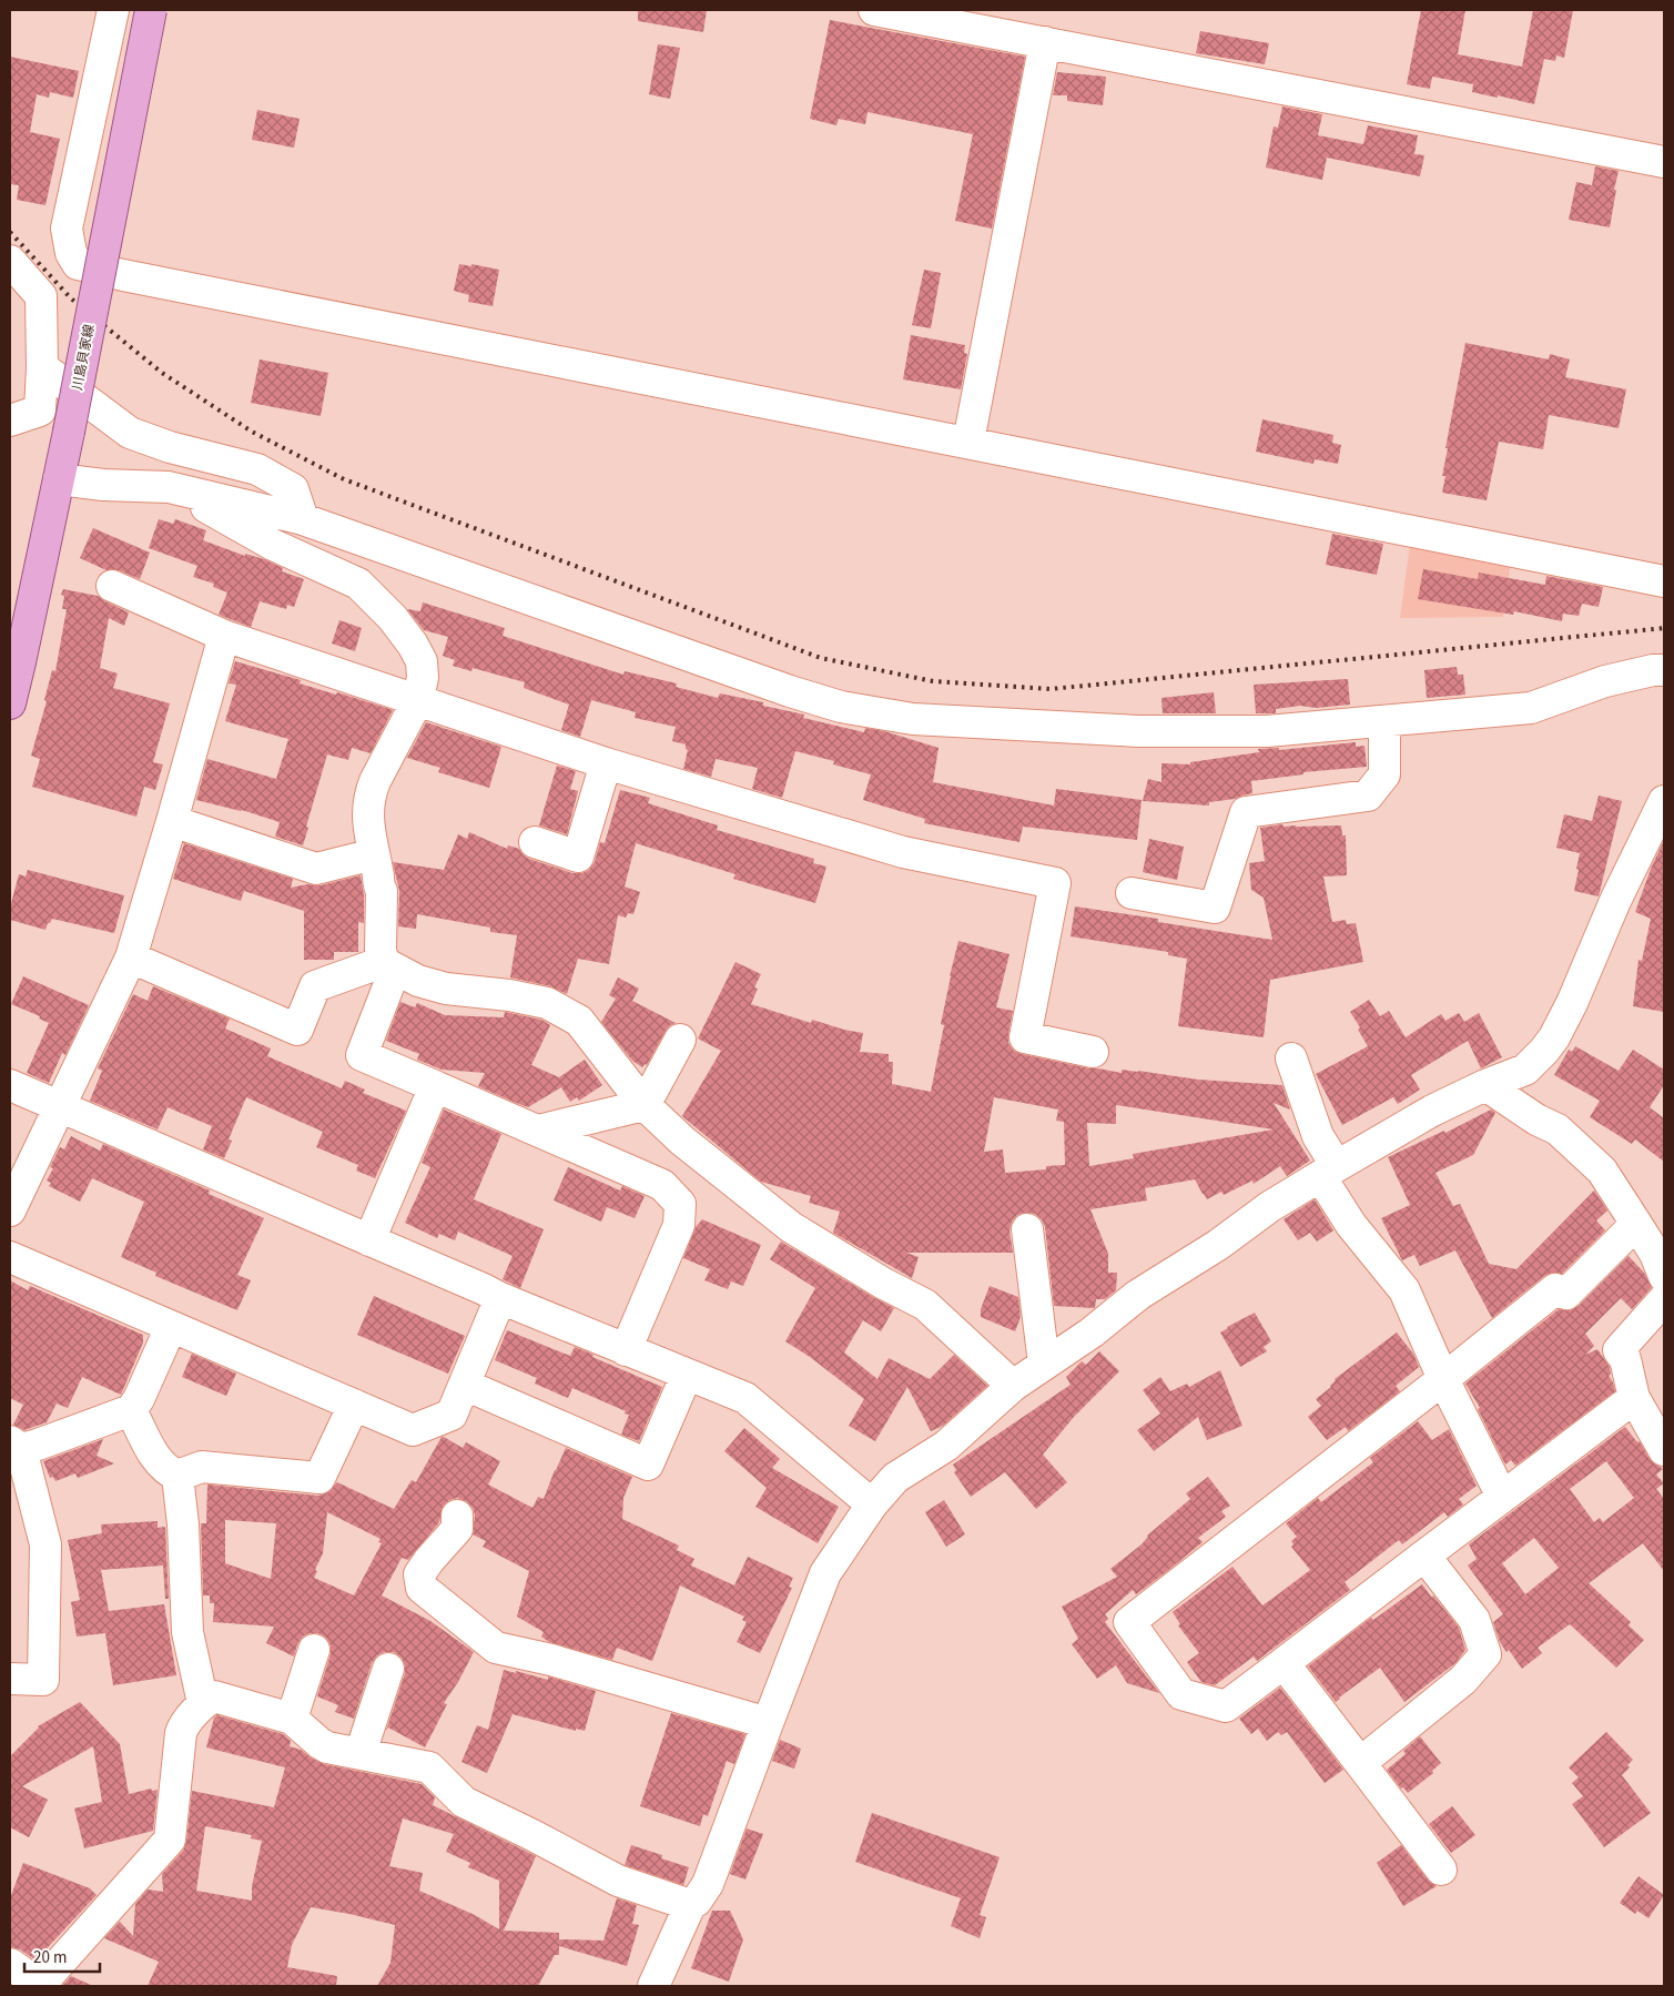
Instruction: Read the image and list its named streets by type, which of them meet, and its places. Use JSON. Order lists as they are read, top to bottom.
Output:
{
  "streets": {
    "main road": ["川島貝家線"]
  },
  "scale_bar": "20 m"
}
